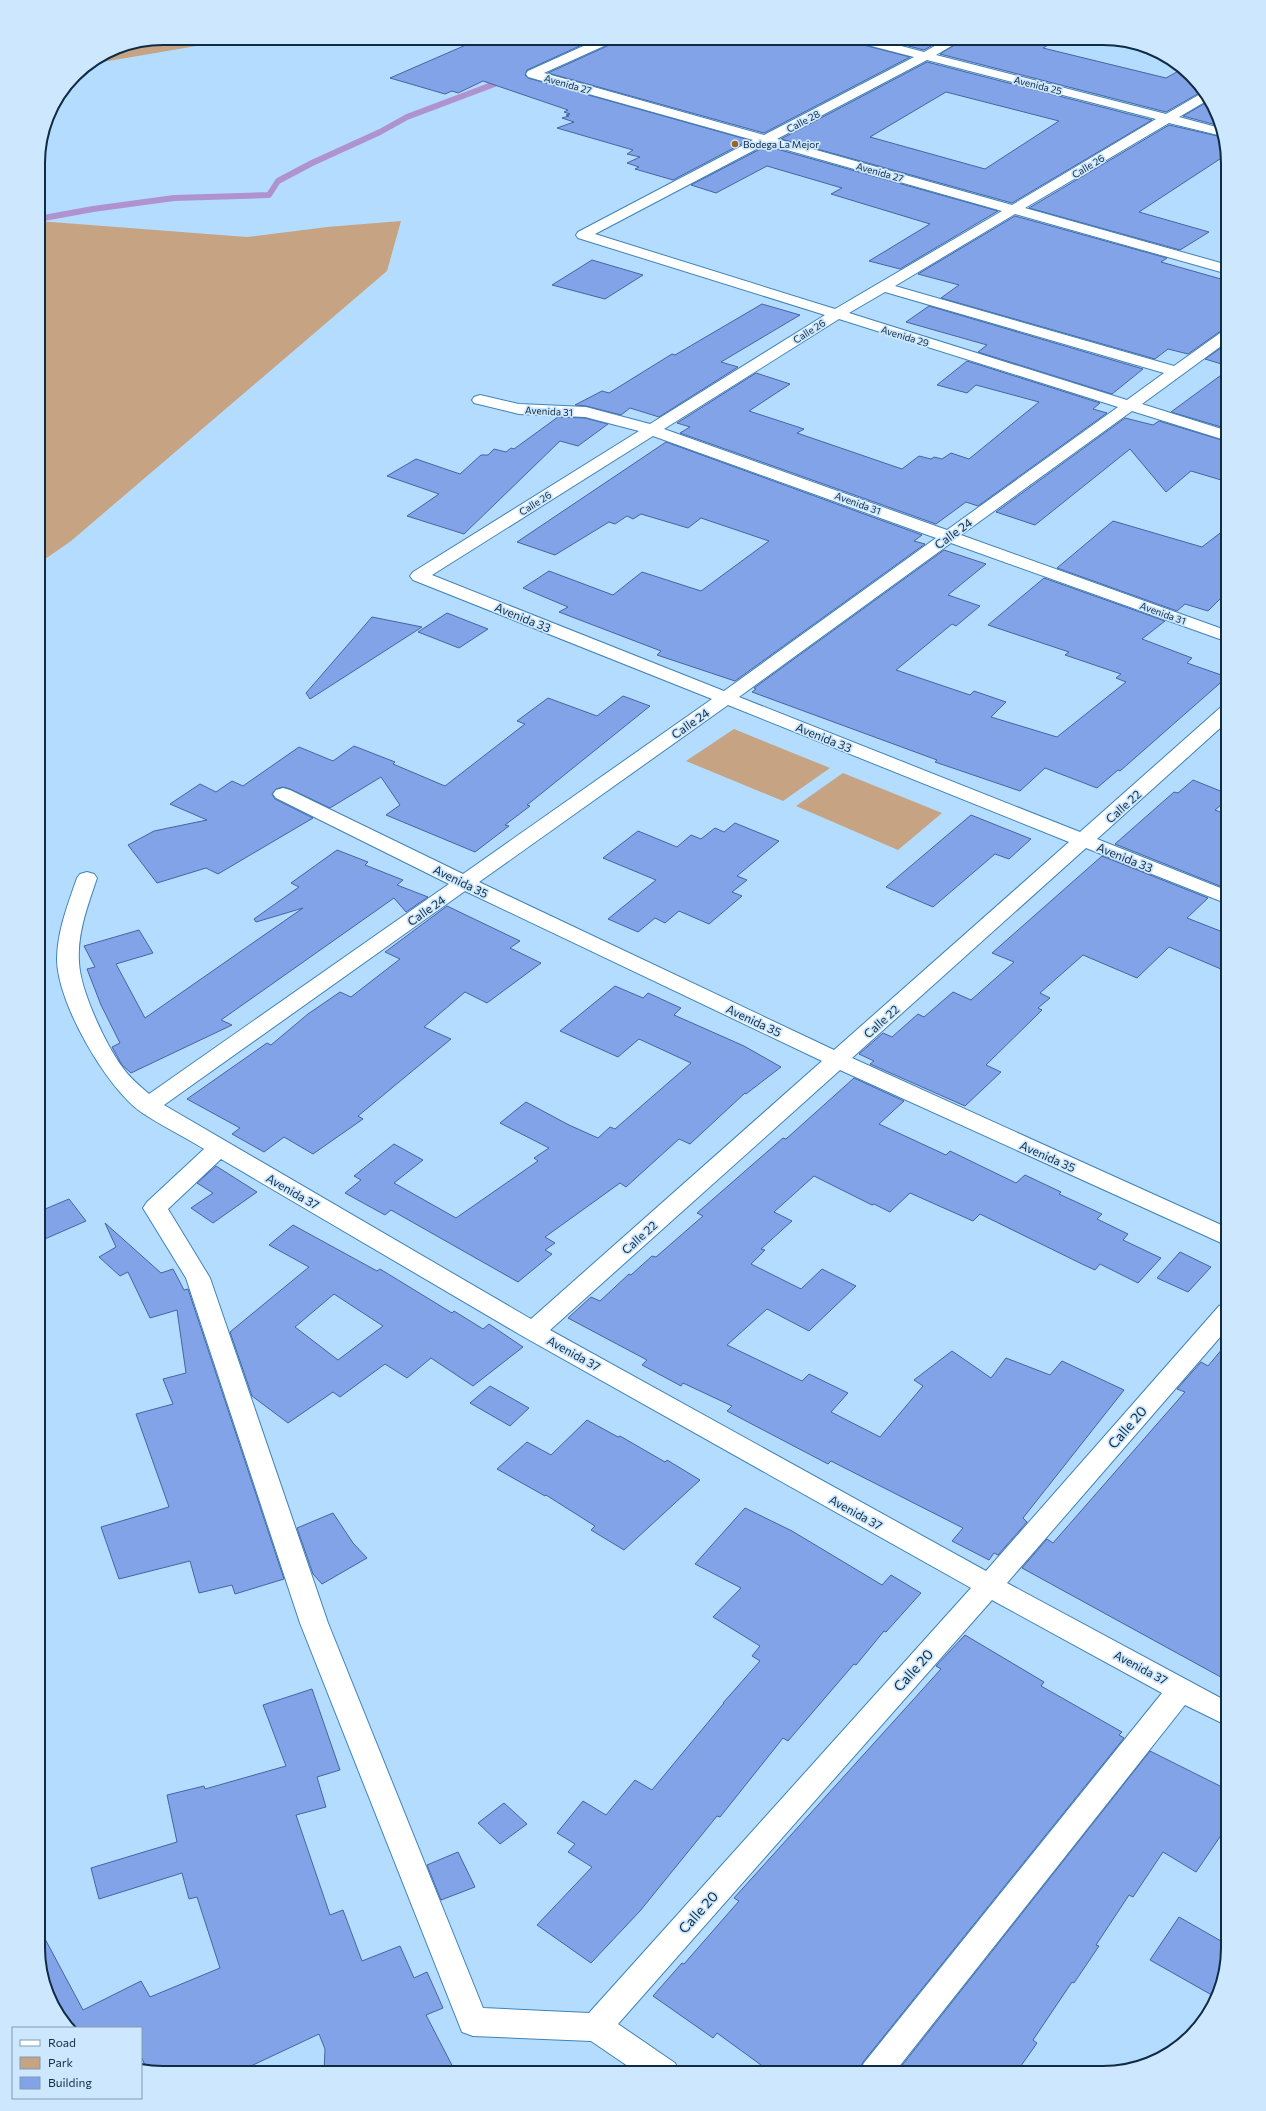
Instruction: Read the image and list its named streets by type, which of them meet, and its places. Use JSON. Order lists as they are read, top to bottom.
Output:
{
  "streets": {
    "street": [
      "Avenida 27",
      "Avenida 25",
      "Calle 28",
      "Calle 26",
      "Avenida 29",
      "Avenida 31",
      "Calle 24",
      "Avenida 33",
      "Calle 22",
      "Avenida 35",
      "Avenida 37",
      "Calle 20"
    ]
  },
  "crossings": [
    ["Avenida 27", "Calle 28"],
    ["Avenida 27", "Calle 26"],
    ["Avenida 25", "Calle 28"],
    ["Avenida 25", "Calle 26"],
    ["Calle 28", "Avenida 29"],
    ["Calle 26", "Avenida 29"],
    ["Calle 26", "Avenida 31"],
    ["Calle 26", "Avenida 33"],
    ["Avenida 29", "Calle 24"],
    ["Avenida 31", "Calle 24"],
    ["Calle 24", "Avenida 33"],
    ["Calle 24", "Avenida 35"],
    ["Calle 24", "Avenida 37"],
    ["Avenida 33", "Calle 22"],
    ["Calle 22", "Avenida 35"],
    ["Calle 22", "Avenida 37"],
    ["Avenida 37", "Calle 20"]
  ],
  "places": ["Bodega La Mejor"],
  "legend": ["Road", "Park", "Building"]
}
